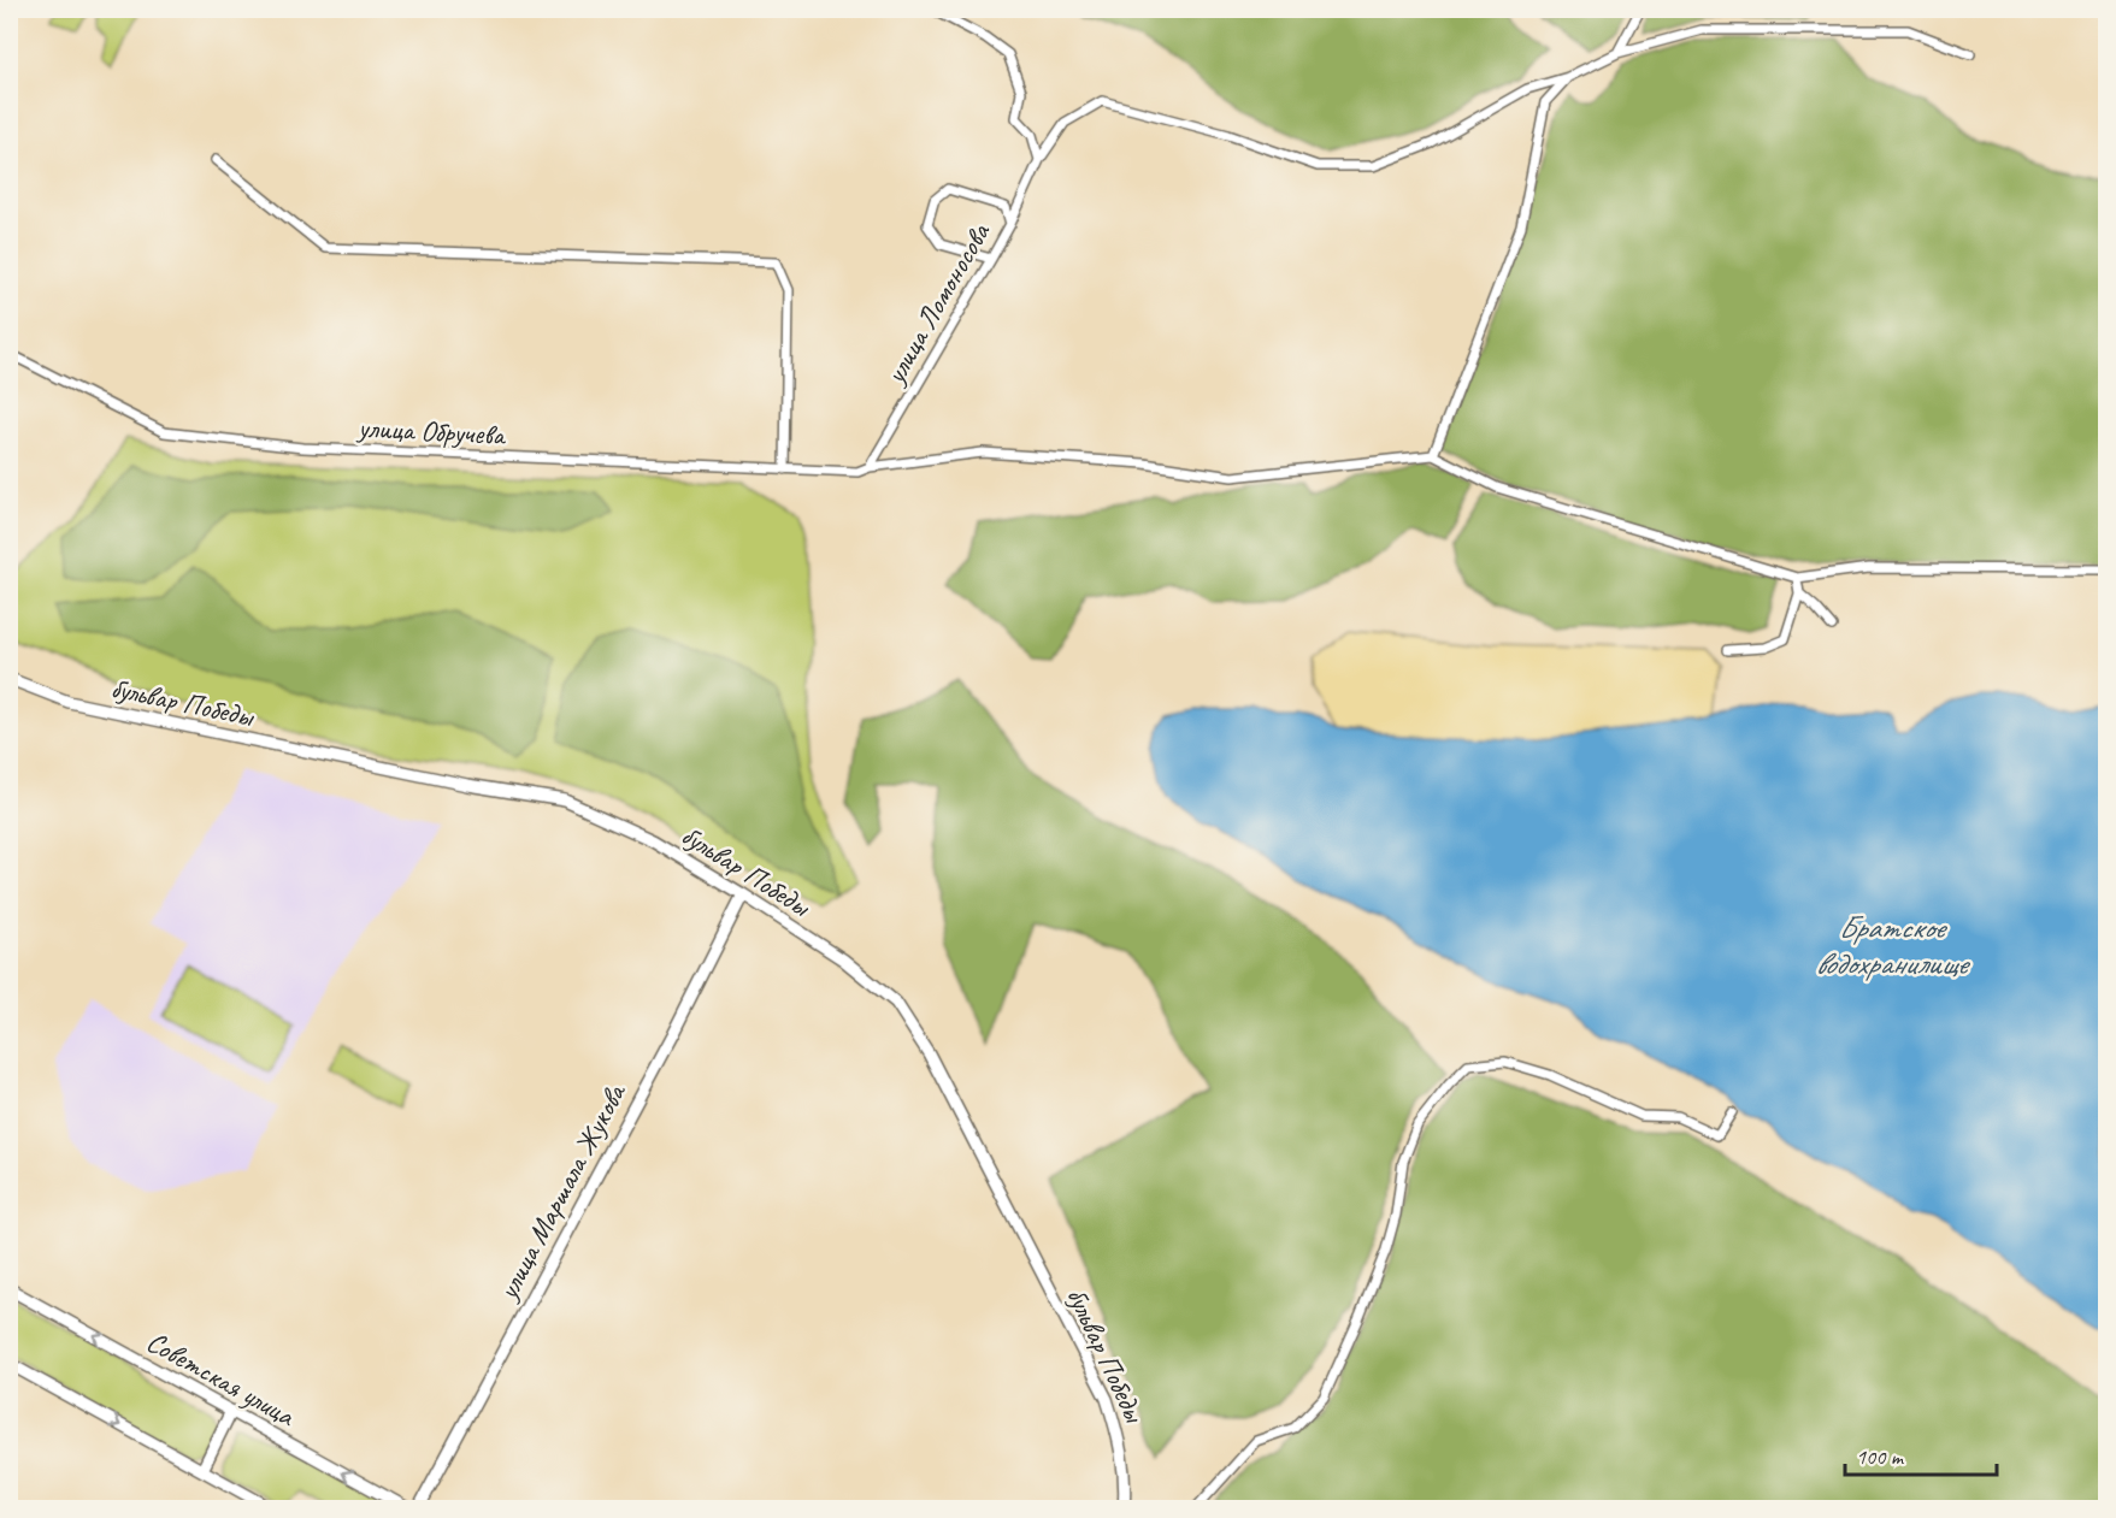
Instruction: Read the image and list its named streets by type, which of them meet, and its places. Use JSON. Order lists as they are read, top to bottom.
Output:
{
  "streets": {
    "street": [
      "улица Ломоносова",
      "улица Обручева",
      "бульвар Победы",
      "улица Маршала Жукова",
      "Советская улица"
    ]
  },
  "crossings": [
    ["улица Ломоносова", "улица Обручева"],
    ["бульвар Победы", "улица Маршала Жукова"]
  ],
  "water": ["Братское водохранилище"],
  "scale_bar": "100 m"
}
